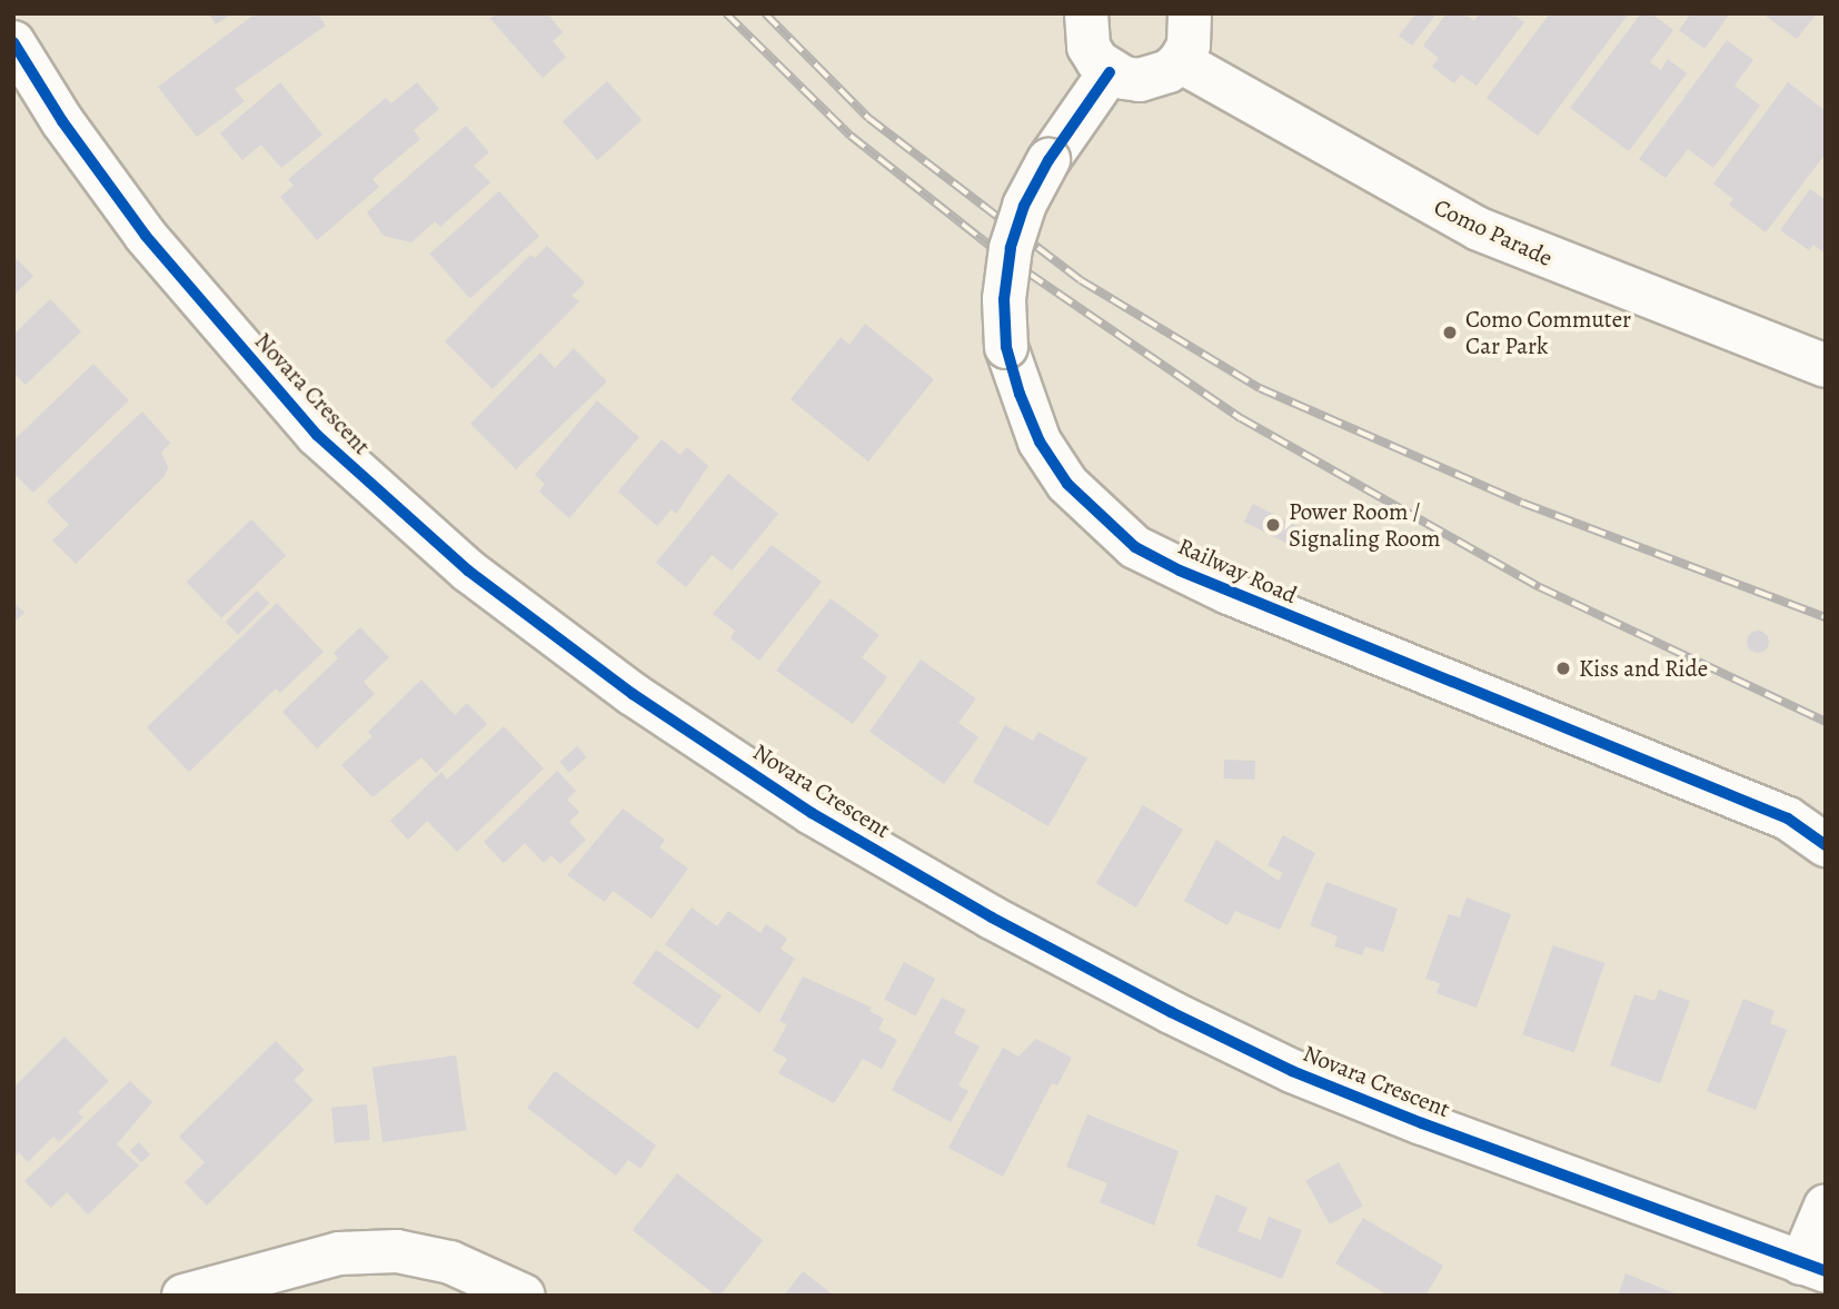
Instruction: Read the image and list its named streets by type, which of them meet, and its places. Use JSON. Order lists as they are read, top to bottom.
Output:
{
  "streets": {
    "street": ["Como Parade", "Novara Crescent", "Railway Road"]
  },
  "places": ["Como Commuter Car Park", "Power Room / Signaling Room", "Kiss and Ride"]
}
